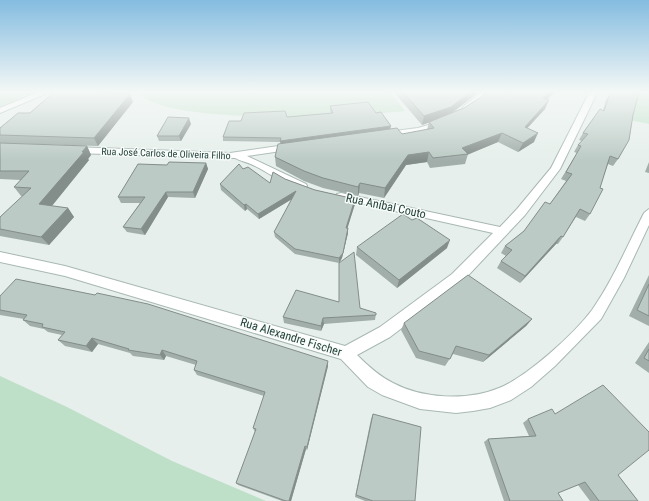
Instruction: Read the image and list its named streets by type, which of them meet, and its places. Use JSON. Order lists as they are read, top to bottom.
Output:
{
  "streets": {
    "street": ["Rua José Carlos de Oliveira Filho", "Rua Aníbal Couto", "Rua Alexandre Fischer"]
  }
}
